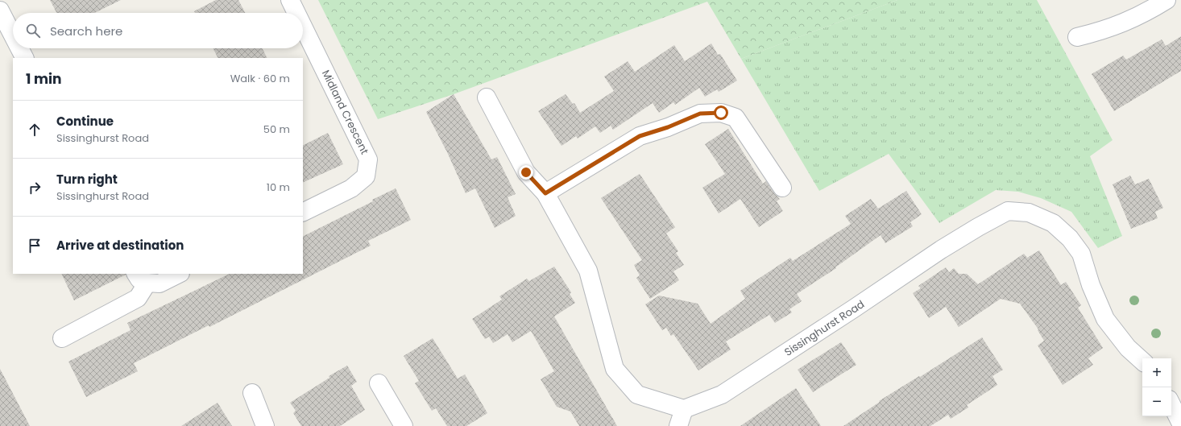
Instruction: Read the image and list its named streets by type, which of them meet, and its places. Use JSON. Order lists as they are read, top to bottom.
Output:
{
  "streets": {
    "street": ["Midland Crescent", "Sissinghurst Road"]
  },
  "page": {
    "search": "Search here",
    "heading": ["1 min", "Walk · 60 m"],
    "list": [
      ["Continue", "Sissinghurst Road", "50 m"],
      ["Turn right", "Sissinghurst Road", "10 m"],
      "Arrive at destination"
    ],
    "map_buttons": ["+", "−"]
  }
}
